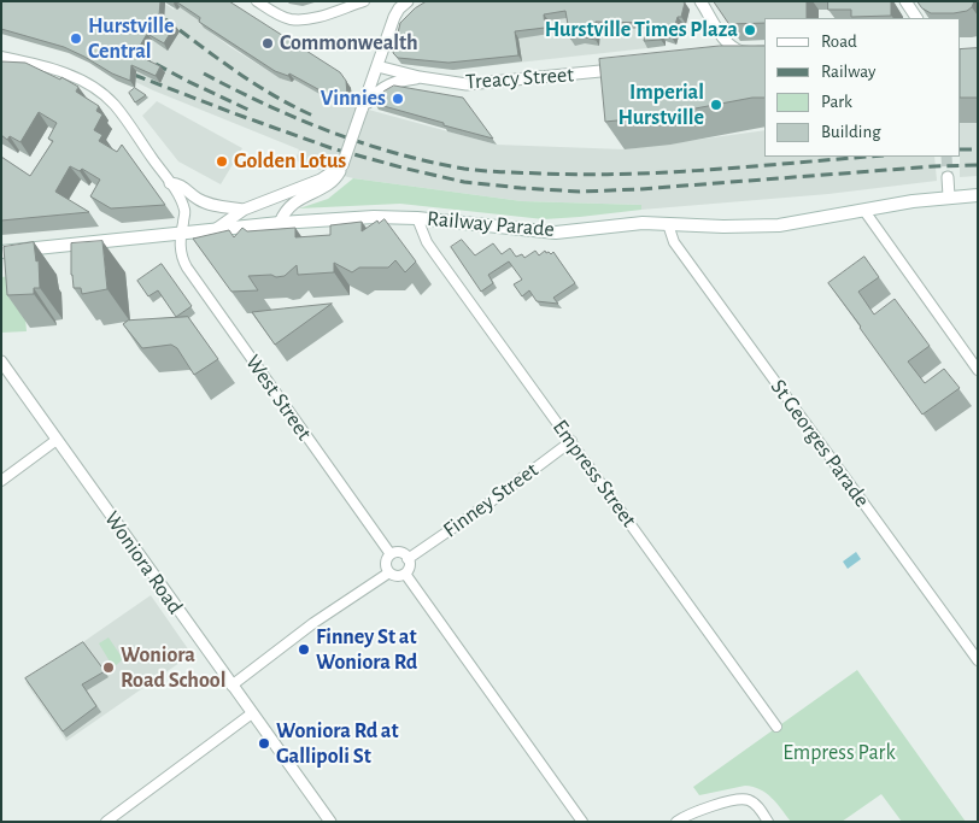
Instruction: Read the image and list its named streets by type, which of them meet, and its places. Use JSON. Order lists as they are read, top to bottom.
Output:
{
  "streets": {
    "main road": ["Railway Parade"],
    "street": [
      "Treacy Street",
      "West Street",
      "St Georges Parade",
      "Empress Street",
      "Finney Street",
      "Woniora Road"
    ]
  },
  "crossings": [
    ["Railway Parade", "West Street"],
    ["Railway Parade", "St Georges Parade"],
    ["Railway Parade", "Empress Street"],
    ["West Street", "Finney Street"],
    ["Empress Street", "Finney Street"]
  ],
  "parks": ["Empress Park"],
  "places": [
    "Hurstville Times Plaza",
    "Hurstville Central",
    "Commonwealth",
    "Vinnies",
    "Imperial Hurstville",
    "Golden Lotus",
    "Finney St at Woniora Rd",
    "Woniora Road School",
    "Woniora Rd at Gallipoli St"
  ],
  "legend": [
    "Road",
    "Railway",
    "Park",
    "Building"
  ]
}
